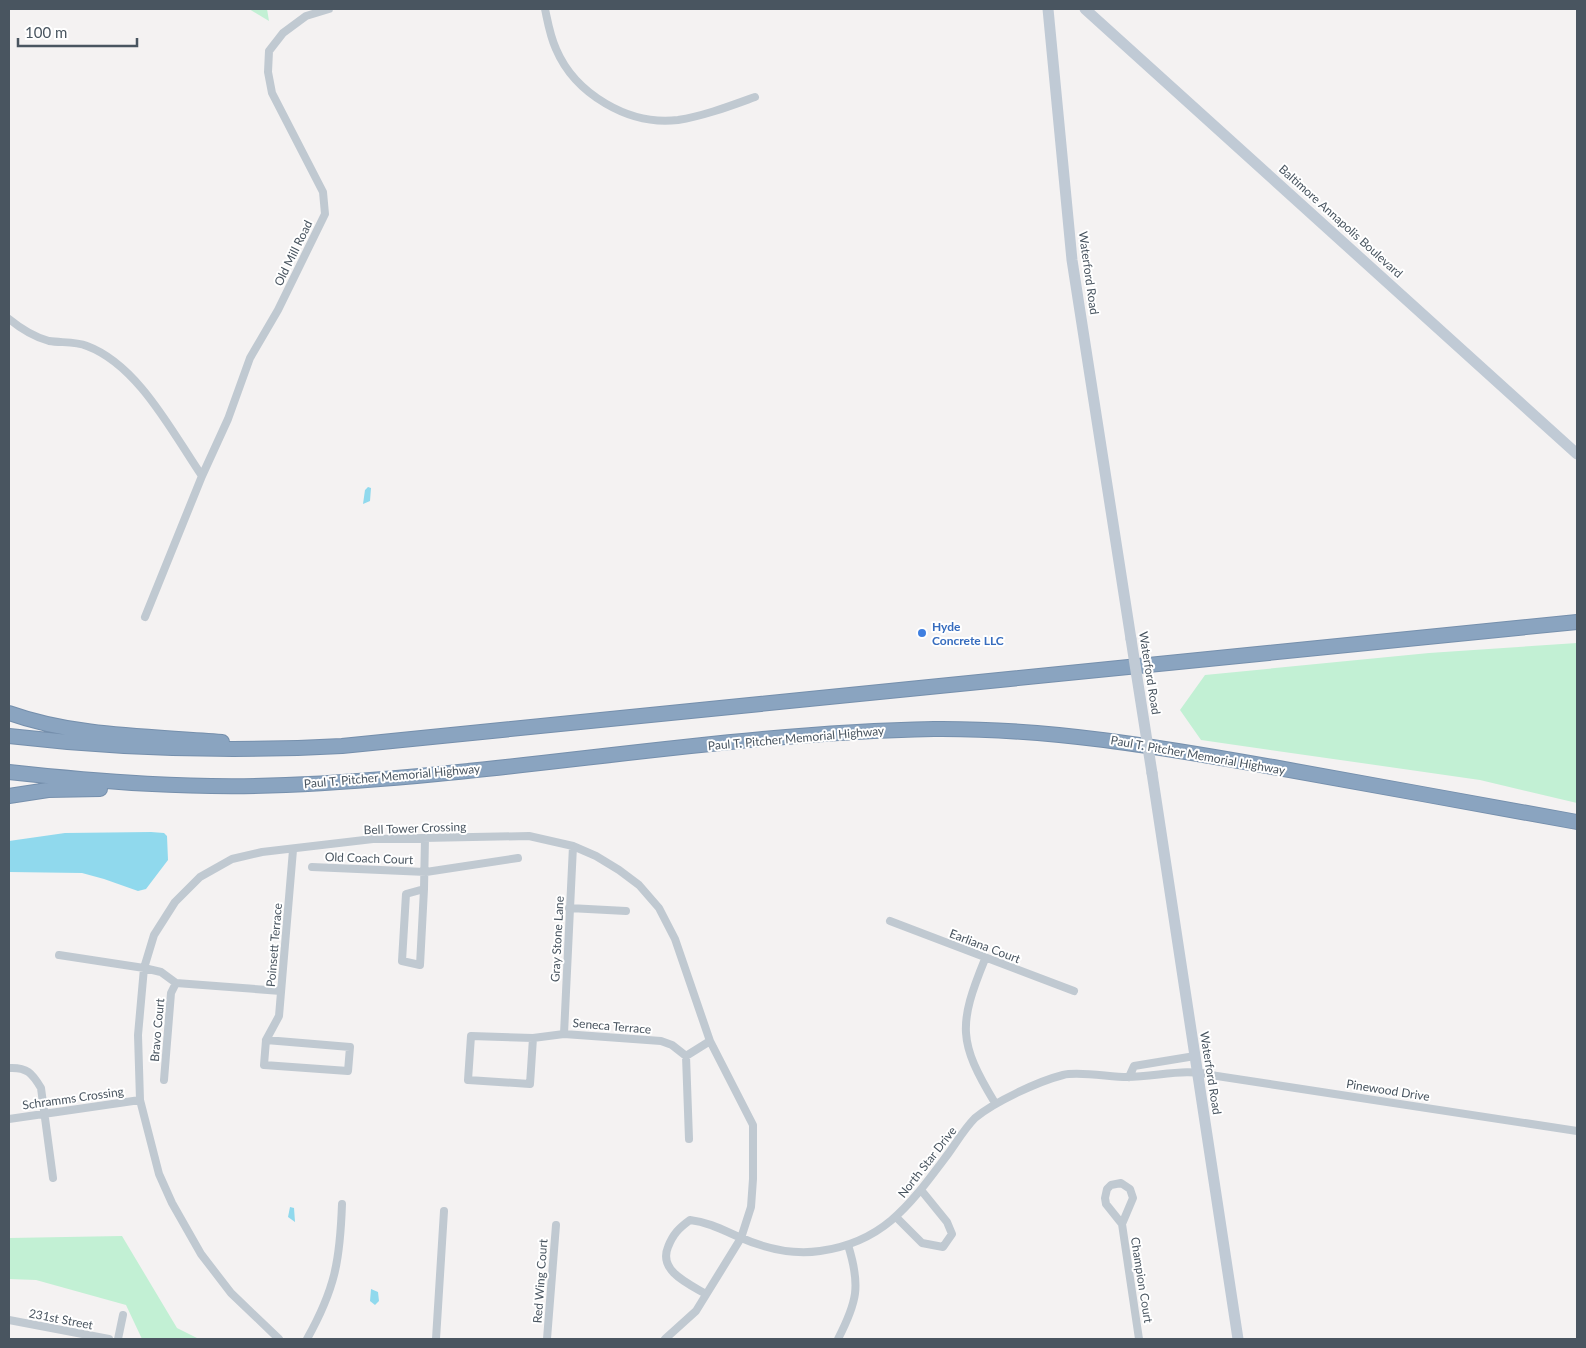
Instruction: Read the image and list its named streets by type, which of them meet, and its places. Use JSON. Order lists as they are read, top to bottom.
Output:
{
  "streets": {
    "highway": ["Paul T. Pitcher Memorial Highway"],
    "main road": ["Baltimore Annapolis Boulevard", "Waterford Road"],
    "street": [
      "Old Mill Road",
      "Bell Tower Crossing",
      "Old Coach Court",
      "Gray Stone Lane",
      "Poinsett Terrace",
      "Earliana Court",
      "Seneca Terrace",
      "Bravo Court",
      "Pinewood Drive",
      "Schramms Crossing",
      "North Star Drive",
      "Champion Court",
      "Red Wing Court",
      "231st Street"
    ]
  },
  "crossings": [
    ["Waterford Road", "Pinewood Drive"],
    ["Waterford Road", "North Star Drive"],
    ["Bell Tower Crossing", "Gray Stone Lane"],
    ["Bell Tower Crossing", "Poinsett Terrace"],
    ["Bell Tower Crossing", "Schramms Crossing"],
    ["Bell Tower Crossing", "North Star Drive"],
    ["Gray Stone Lane", "Seneca Terrace"],
    ["Pinewood Drive", "North Star Drive"]
  ],
  "places": ["Hyde Concrete LLC"],
  "scale_bar": "100 m"
}
